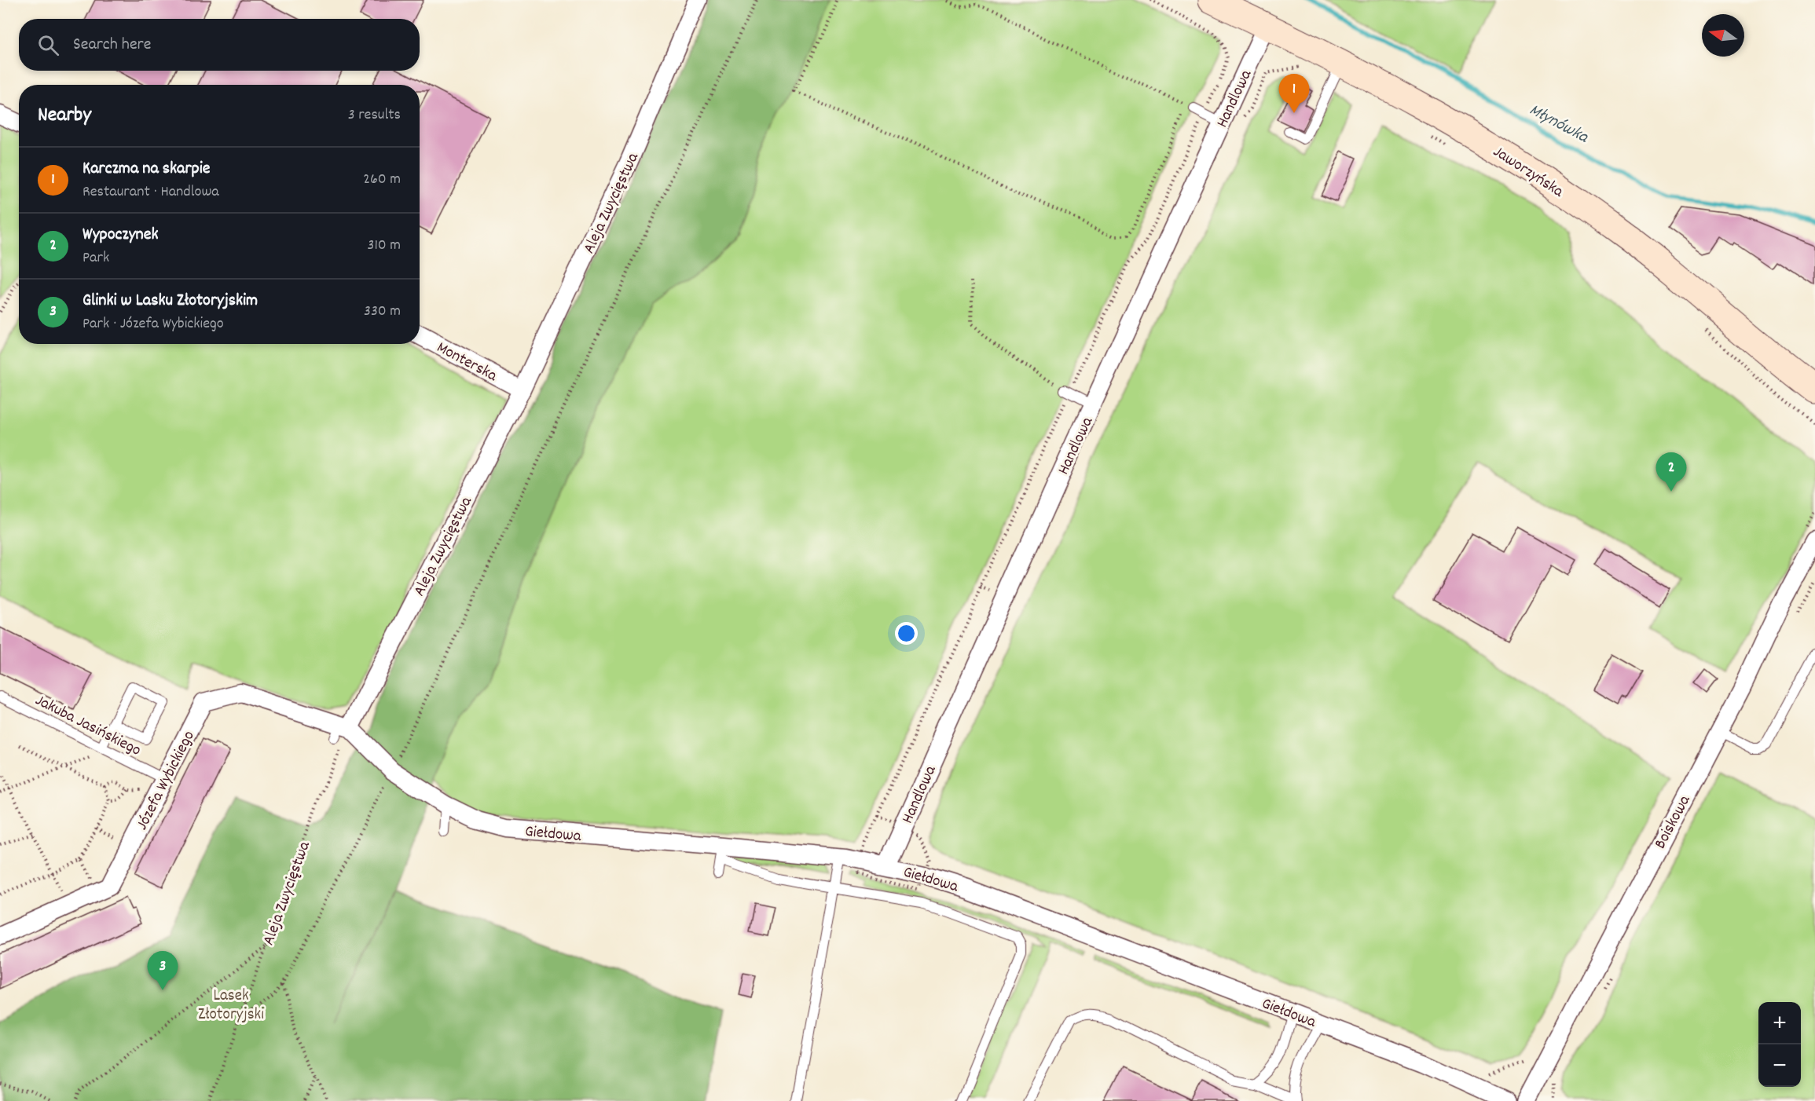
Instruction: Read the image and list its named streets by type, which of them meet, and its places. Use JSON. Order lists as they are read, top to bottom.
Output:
{
  "streets": {
    "street": [
      "Handlowa",
      "Jaworzyńska",
      "Aleja Zwycięstwa",
      "Monterska",
      "Józefa Wybickiego",
      "Boiskowa",
      "Giełdowa"
    ],
    "lane": ["Jakuba Jasińskiego"]
  },
  "crossings": [
    ["Handlowa", "Jaworzyńska"],
    ["Handlowa", "Giełdowa"],
    ["Aleja Zwycięstwa", "Monterska"],
    ["Aleja Zwycięstwa", "Józefa Wybickiego"],
    ["Aleja Zwycięstwa", "Giełdowa"],
    ["Jakuba Jasińskiego", "Józefa Wybickiego"],
    ["Józefa Wybickiego", "Giełdowa"]
  ],
  "water": ["Młynówka"],
  "parks": ["Lasek Złotoryjski"],
  "north": "left",
  "page": {
    "search": "Search here",
    "pins": ["1", "2", "3"],
    "heading": ["Nearby", "3 results"],
    "list": [
      {
        "mark": "1",
        "name": "Karczma na skarpie",
        "note": "Restaurant · Handlowa",
        "value": "260 m"
      },
      {
        "mark": "2",
        "name": "Wypoczynek",
        "note": "Park",
        "value": "310 m"
      },
      {
        "mark": "3",
        "name": "Glinki w Lasku Złotoryjskim",
        "note": "Park · Józefa Wybickiego",
        "value": "330 m"
      }
    ],
    "map_buttons": ["+", "−"]
  }
}
